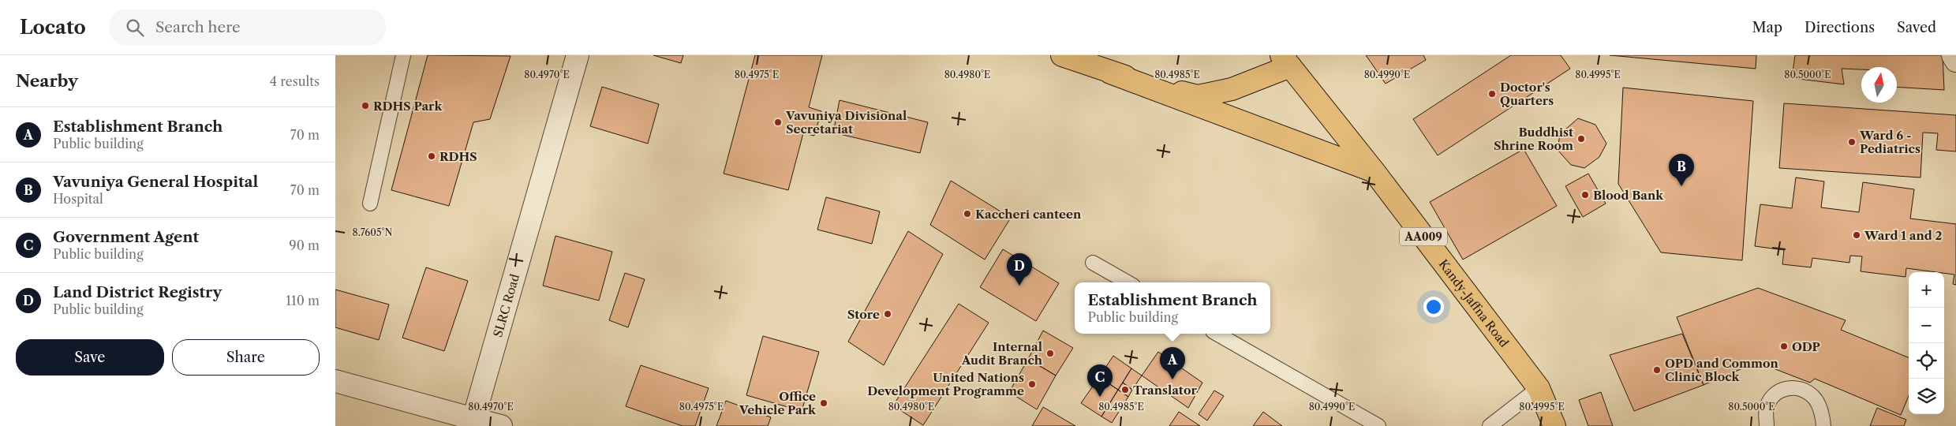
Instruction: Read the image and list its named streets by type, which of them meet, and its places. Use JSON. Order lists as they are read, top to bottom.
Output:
{
  "streets": {
    "highway": ["AA009", "Kandy-Jaffna Road"],
    "street": ["SLRC Road"]
  },
  "places": [
    "Doctor's Quarters",
    "RDHS Park",
    "Vavuniya Divisional Secretariat",
    "Buddhist Shrine Room",
    "Ward 6 - Pediatrics",
    "RDHS",
    "Blood Bank",
    "Kaccheri canteen",
    "Ward 1 and 2",
    "Store",
    "ODP",
    "Internal Audit Branch",
    "OPD and Common Clinic Block",
    "United Nations Development Programme",
    "Translator",
    "Office Vehicle Park"
  ],
  "north": "top",
  "page": {
    "header": "Locato",
    "search": "Search here",
    "nav": ["Map", "Directions", "Saved"],
    "heading": ["Nearby", "4 results"],
    "list": [
      {
        "mark": "A",
        "name": "Establishment Branch",
        "note": "Public building",
        "value": "70 m"
      },
      {
        "mark": "B",
        "name": "Vavuniya General Hospital",
        "note": "Hospital",
        "value": "70 m"
      },
      {
        "mark": "C",
        "name": "Government Agent",
        "note": "Public building",
        "value": "90 m"
      },
      {
        "mark": "D",
        "name": "Land District Registry",
        "note": "Public building",
        "value": "110 m"
      }
    ],
    "pins": [
      "B",
      "D",
      "A",
      "C"
    ],
    "map_buttons": ["+", "−"],
    "popup": ["Establishment Branch", "Public building"],
    "buttons": ["Save", "Share"]
  },
  "coordinates": [
    "80.4970°E",
    "80.4975°E",
    "80.4980°E",
    "80.4985°E",
    "80.4990°E",
    "80.5000°E",
    "80.4995°E",
    "8.7605°N"
  ]
}
